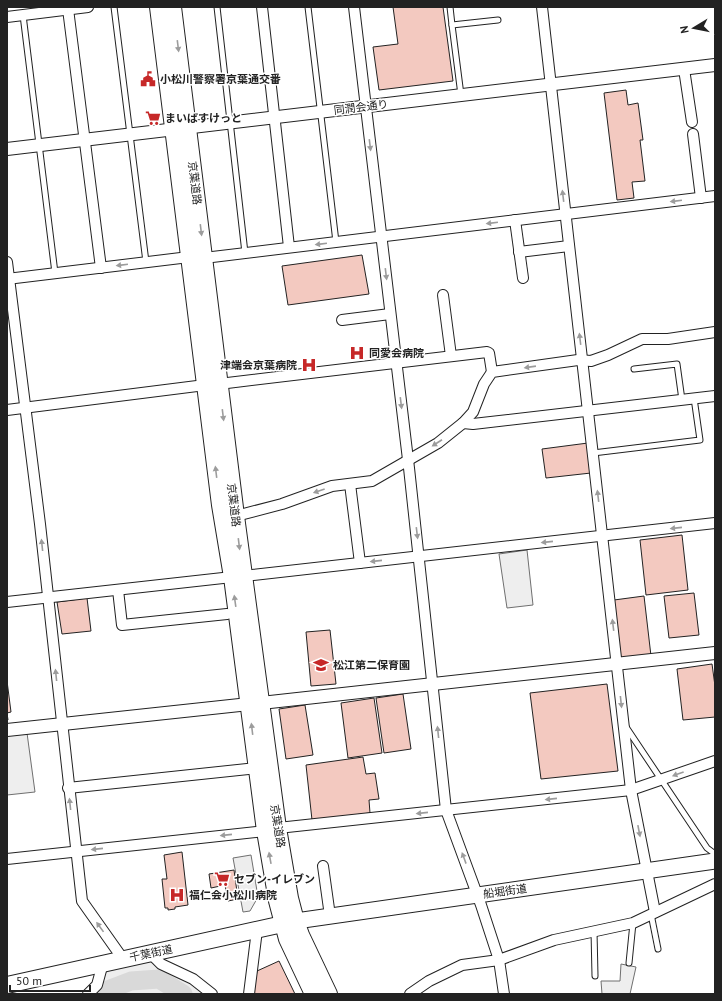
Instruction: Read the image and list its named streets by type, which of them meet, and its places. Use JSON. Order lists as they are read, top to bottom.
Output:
{
  "streets": {
    "highway": ["京葉道路", "千葉街道"],
    "main road": ["船堀街道"],
    "street": ["同潤会通り"]
  },
  "crossings": [
    ["同潤会通り", "京葉道路"],
    ["京葉道路", "船堀街道"],
    ["京葉道路", "千葉街道"],
    ["船堀街道", "千葉街道"]
  ],
  "places": {
    "public building": ["小松川警察署京葉通交番"],
    "supermarket": ["まいばすけっと", "セブン-イレブン"],
    "hospital": ["同愛会病院", "津端会京葉病院", "福仁会小松川病院"],
    "school or university": ["松江第二保育園"]
  },
  "scale_bar": "50 m",
  "north": "left"
}
